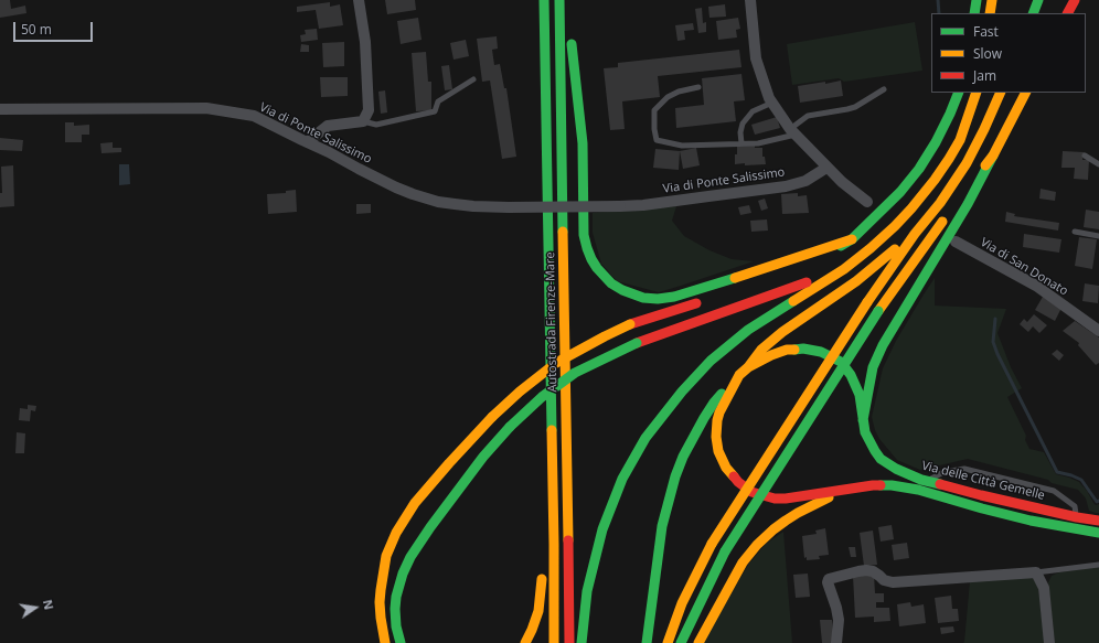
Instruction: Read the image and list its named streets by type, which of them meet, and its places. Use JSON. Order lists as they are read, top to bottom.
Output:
{
  "streets": {
    "main road": ["Autostrada Firenze-Mare", "Via delle Città Gemelle"],
    "street": ["Via di Ponte Salissimo", "Via di San Donato"]
  },
  "legend": ["Fast", "Slow", "Jam"],
  "scale_bar": "50 m",
  "north": "right"
}
